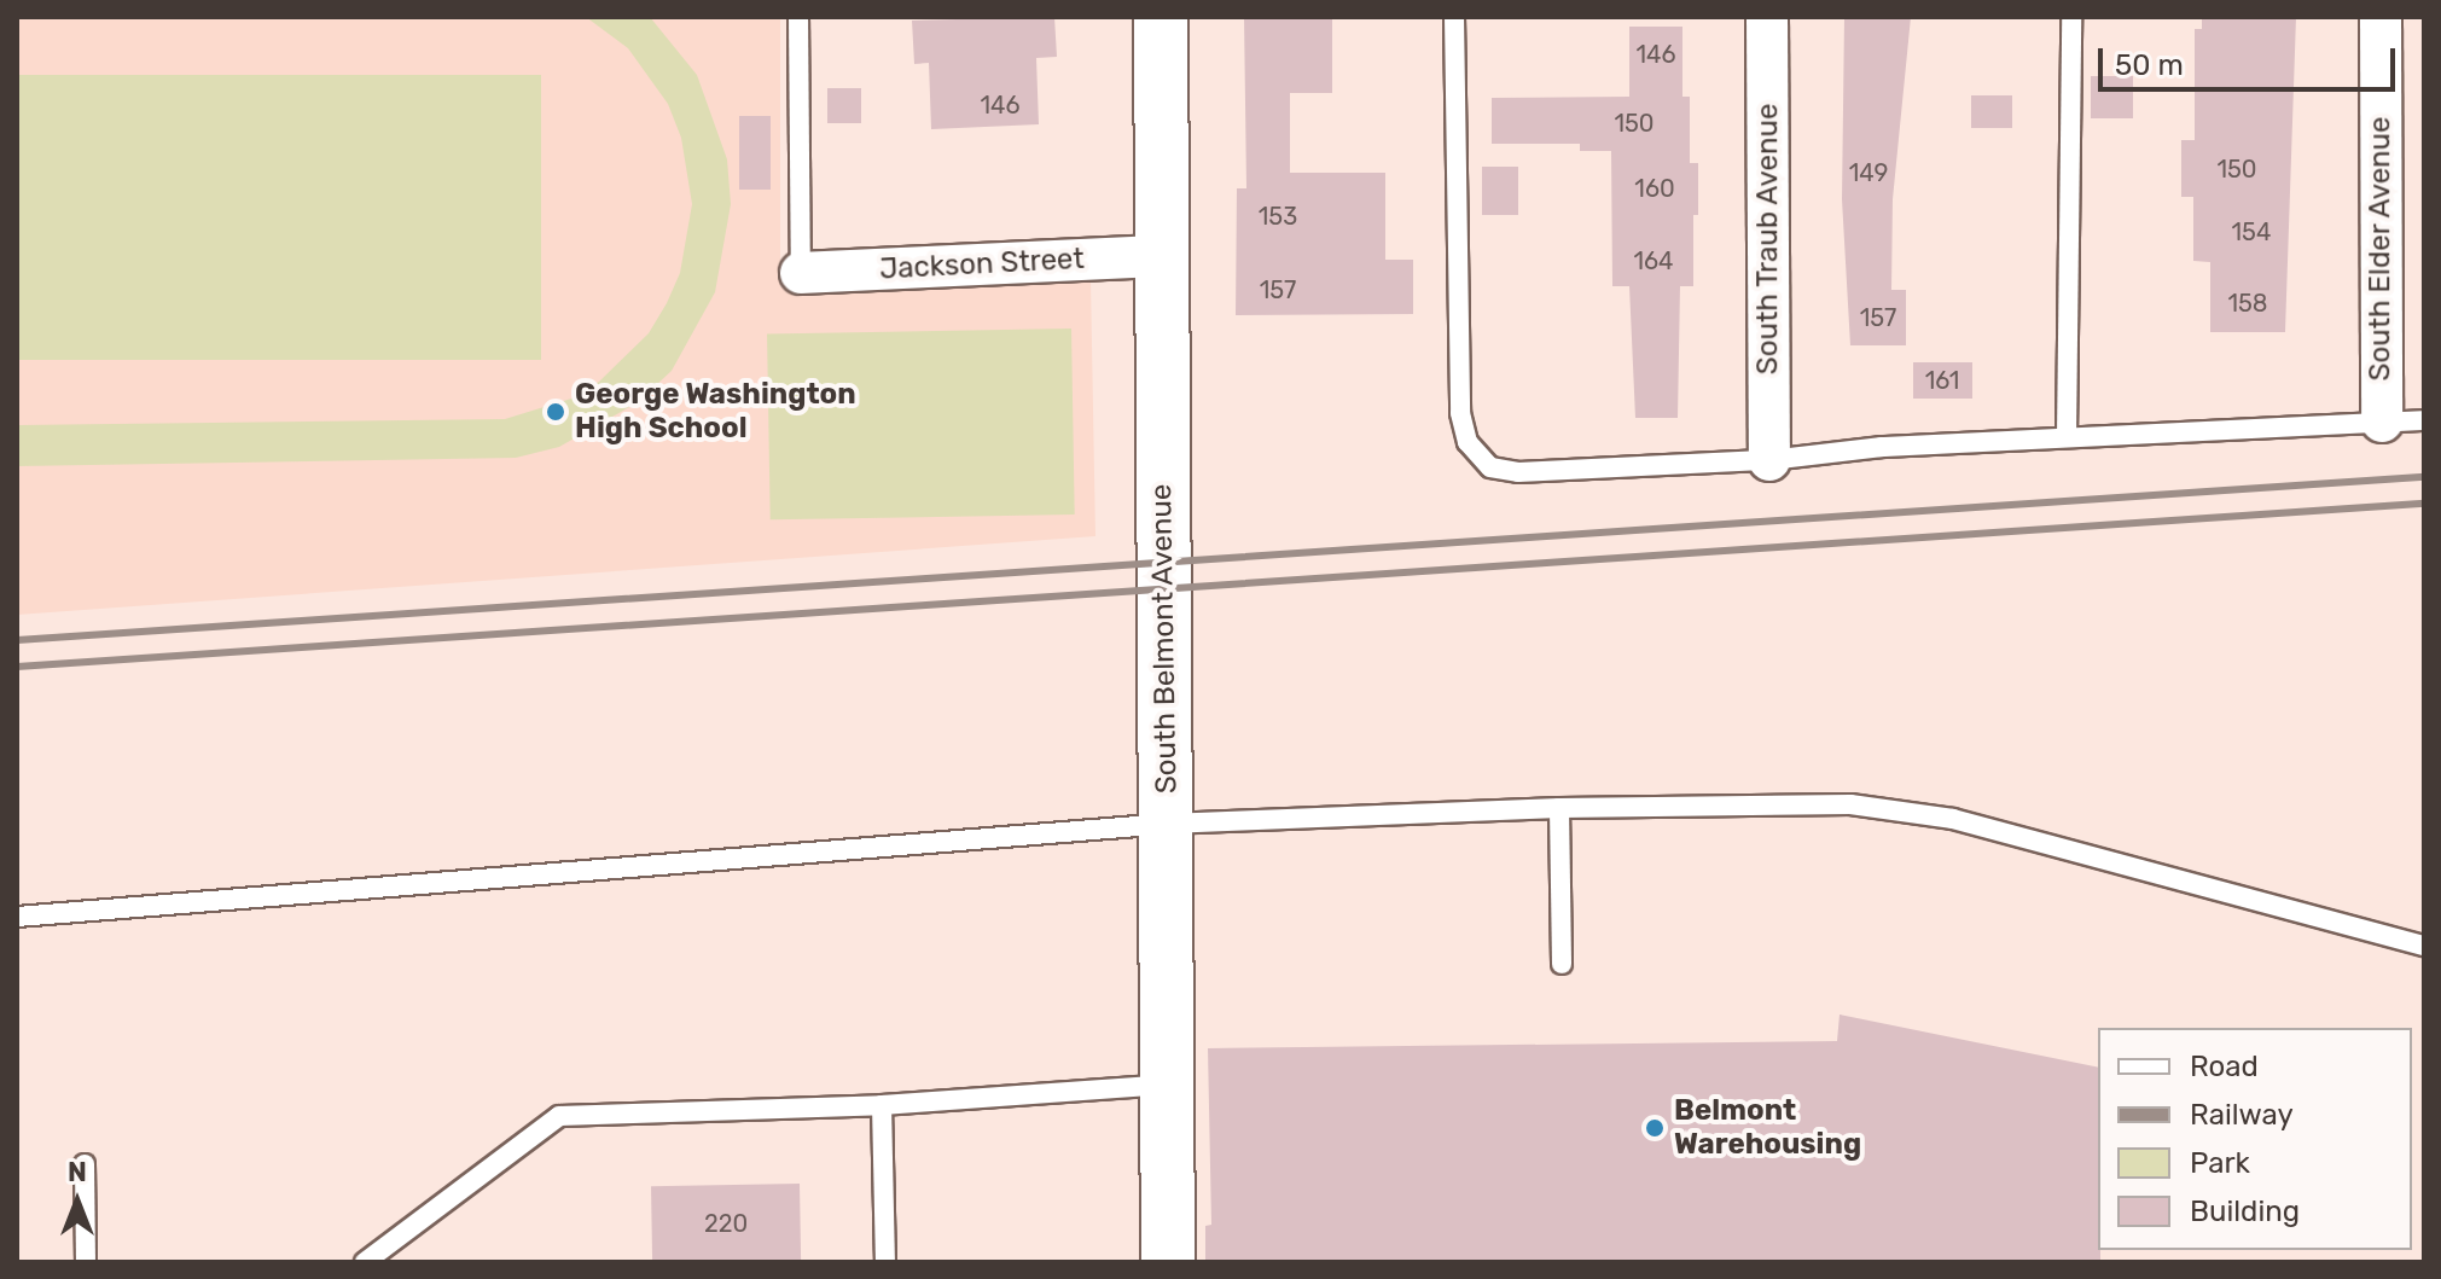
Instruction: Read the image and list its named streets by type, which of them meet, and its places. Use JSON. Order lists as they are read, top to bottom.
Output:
{
  "streets": {
    "main road": ["South Belmont Avenue"],
    "street": ["South Traub Avenue", "South Elder Avenue", "Jackson Street"]
  },
  "crossings": [
    ["Jackson Street", "South Belmont Avenue"]
  ],
  "places": ["George Washington High School", "Belmont Warehousing"],
  "house_numbers": [
    "146",
    "146",
    "150",
    "150",
    "149",
    "160",
    "153",
    "154",
    "164",
    "157",
    "158",
    "157",
    "161",
    "220"
  ],
  "legend": [
    "Road",
    "Railway",
    "Park",
    "Building"
  ],
  "scale_bar": "50 m",
  "north": "top"
}
